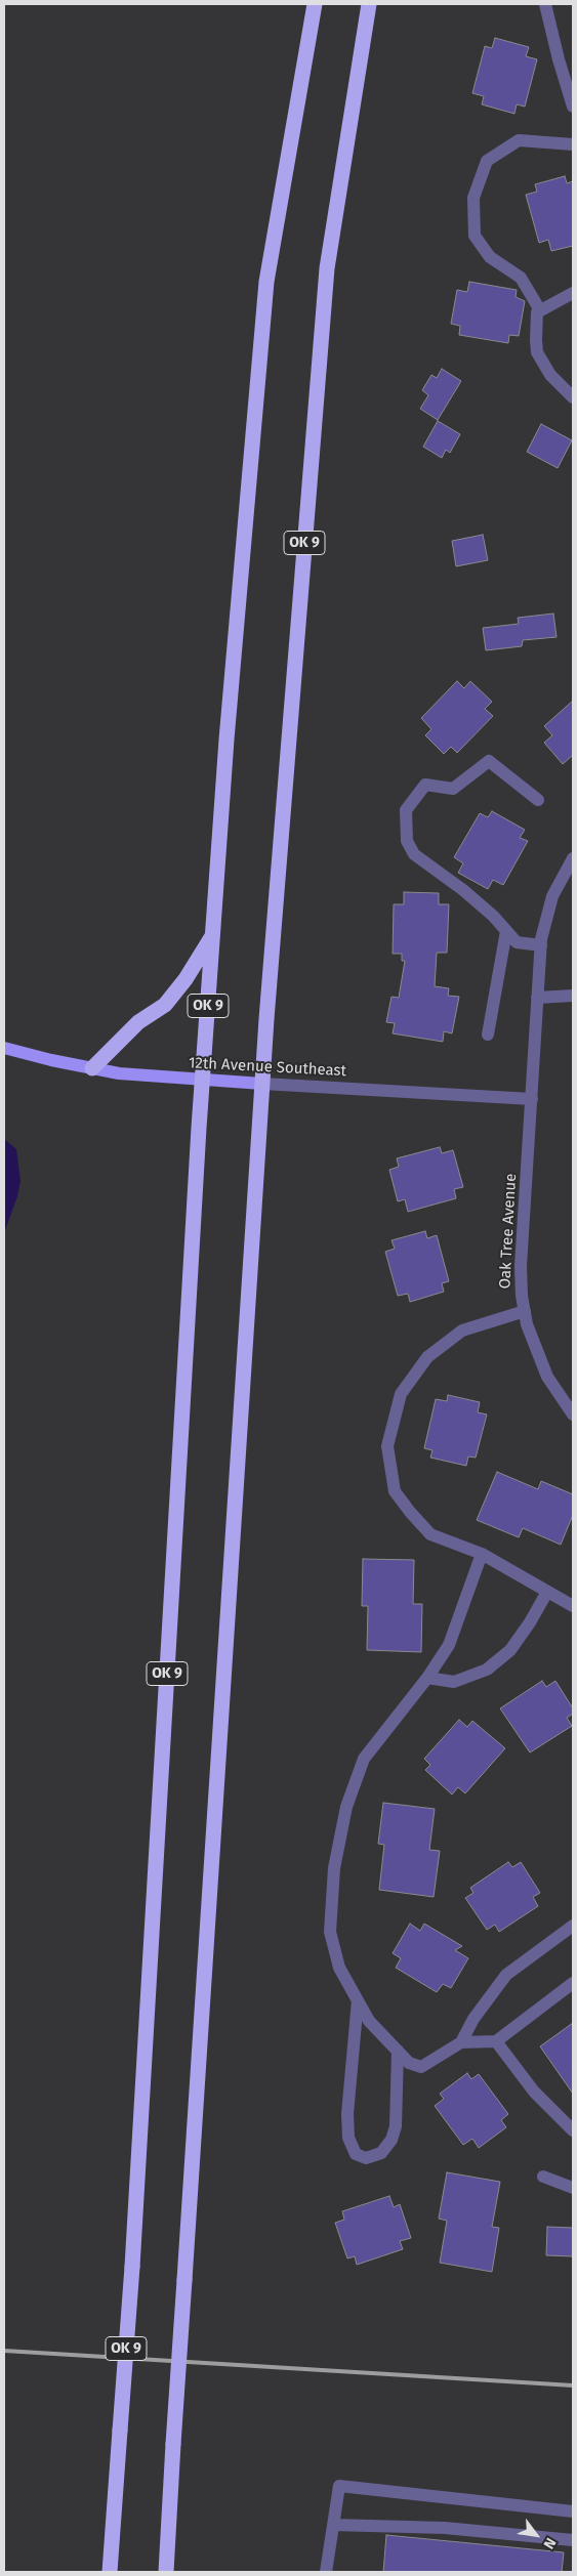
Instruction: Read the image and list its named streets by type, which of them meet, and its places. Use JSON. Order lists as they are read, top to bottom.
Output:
{
  "streets": {
    "highway": ["OK 9"],
    "main road": ["12th Avenue Southeast"],
    "street": ["Oak Tree Avenue"]
  },
  "crossings": [
    ["OK 9", "12th Avenue Southeast"],
    ["12th Avenue Southeast", "Oak Tree Avenue"]
  ],
  "north": "bottom right"
}
